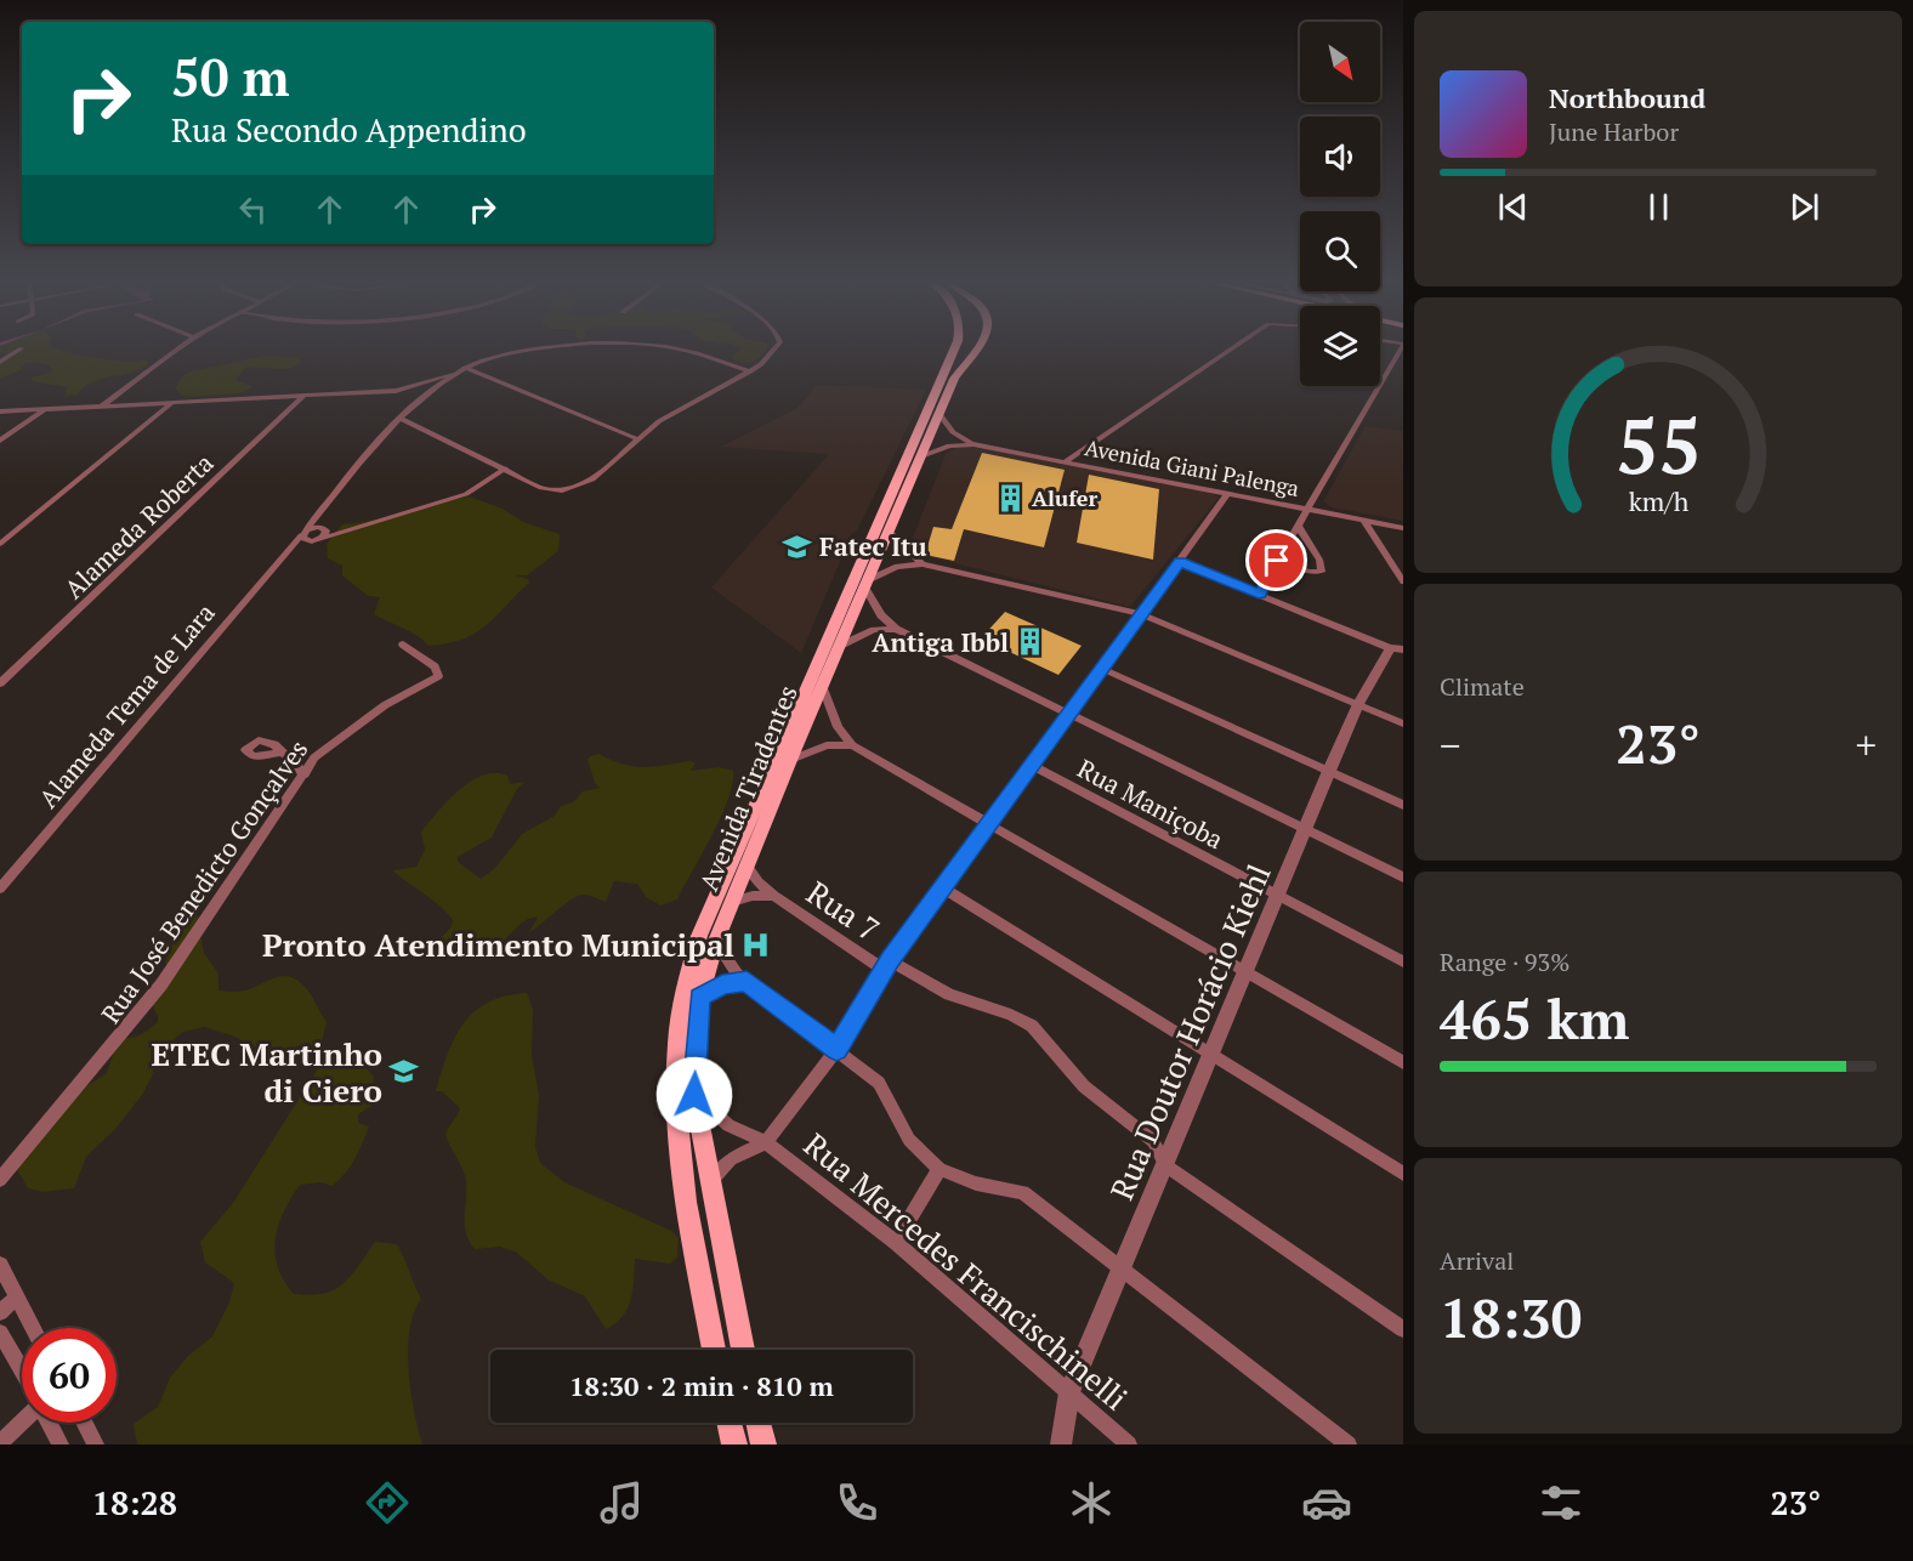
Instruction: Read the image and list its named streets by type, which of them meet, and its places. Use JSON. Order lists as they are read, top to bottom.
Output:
{
  "streets": {
    "main road": ["Avenida Tiradentes"],
    "street": [
      "Avenida Giani Palenga",
      "Alameda Roberta",
      "Alameda Tema de Lara",
      "Rua Maniçoba",
      "Rua José Benedicto Gonçalves",
      "Rua 7",
      "Rua Doutor Horácio Kiehl",
      "Rua Mercedes Francischinelli"
    ]
  },
  "crossings": [
    ["Avenida Tiradentes", "Rua 7"],
    ["Avenida Tiradentes", "Rua Mercedes Francischinelli"],
    ["Rua Maniçoba", "Rua Doutor Horácio Kiehl"],
    ["Rua 7", "Rua Doutor Horácio Kiehl"],
    ["Rua Doutor Horácio Kiehl", "Rua Mercedes Francischinelli"]
  ],
  "places": {
    "building": ["Alufer", "Antiga Ibbl"],
    "school or university": ["Fatec Itu", "ETEC Martinho di Ciero"],
    "hospital": ["Pronto Atendimento Municipal"]
  },
  "north": "bottom right",
  "page": {
    "turn": ["50 m", "Rua Secondo Appendino"],
    "song": ["Northbound", "June Harbor"],
    "tile": [
      "Climate",
      ["Range · 93%", "465 km"],
      ["Arrival", "18:30"]
    ],
    "heat": ["−", "23°", "+"],
    "limit": "60",
    "trip": "18:30 · 2 min · 810 m",
    "tabs": ["18:28", "23°"],
    "gauge": ["55", "km/h"]
  }
}
